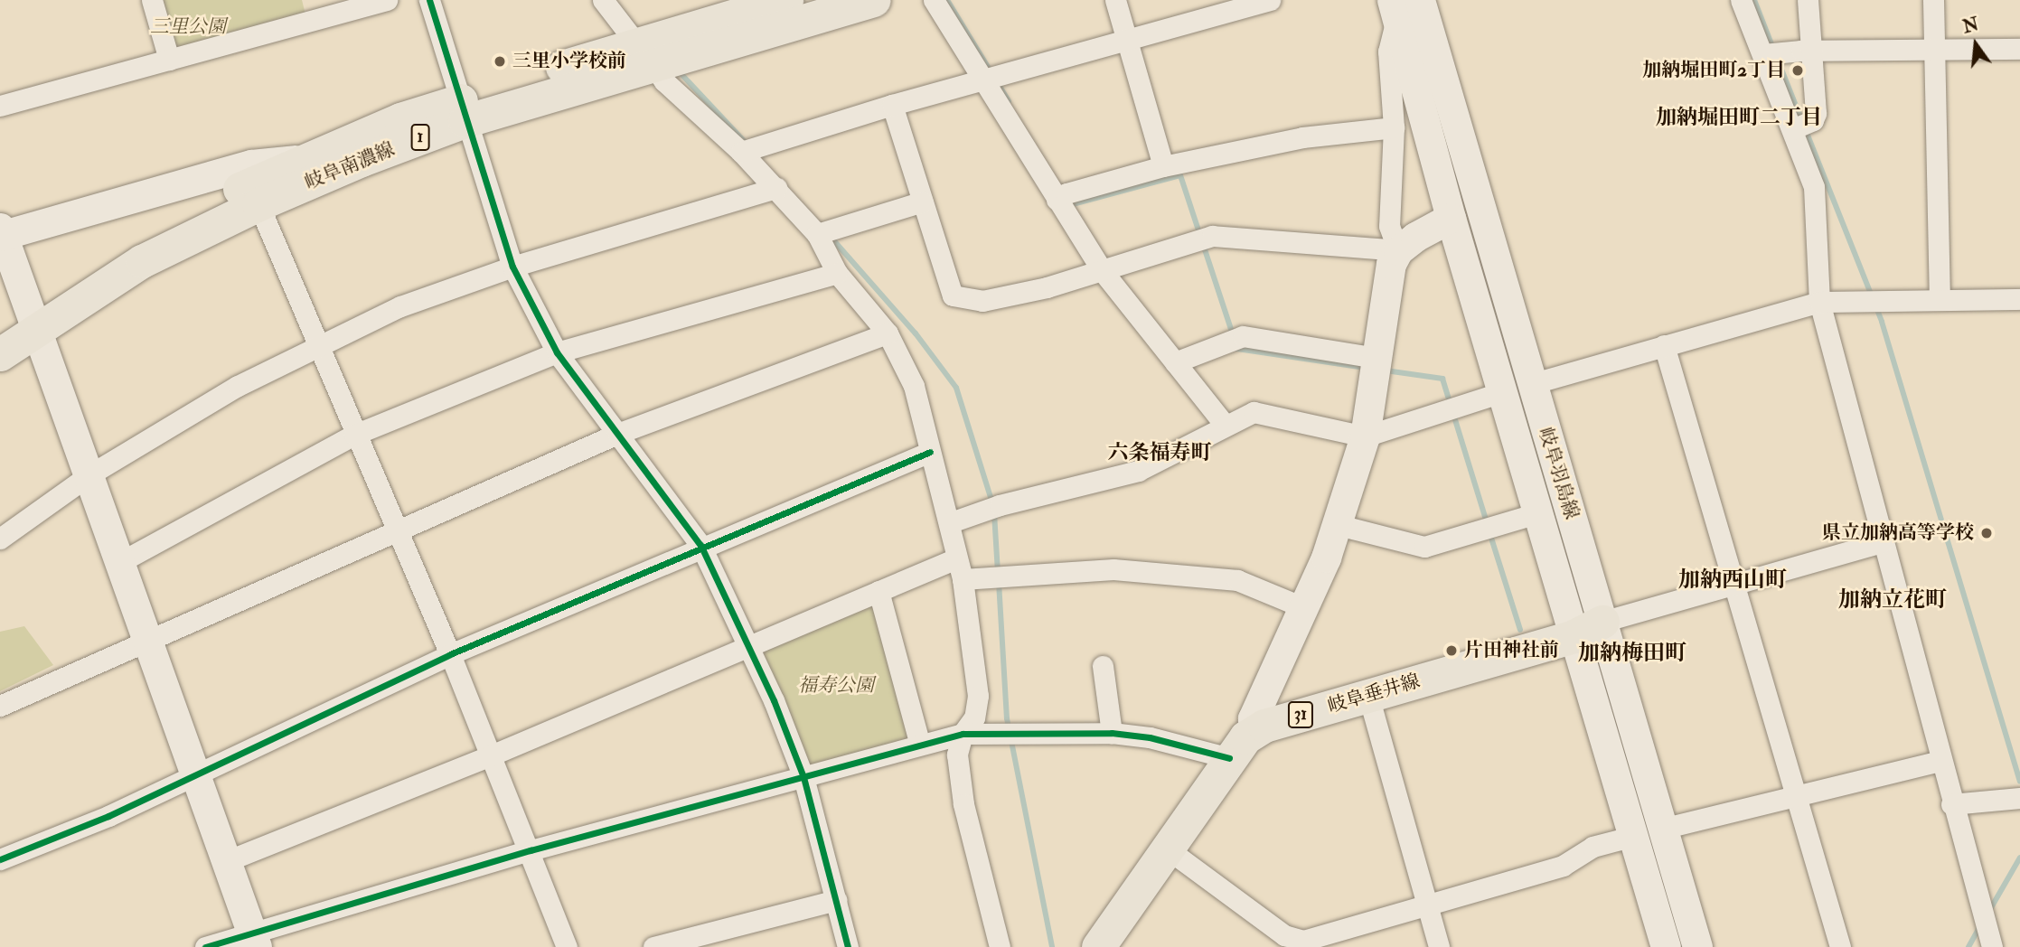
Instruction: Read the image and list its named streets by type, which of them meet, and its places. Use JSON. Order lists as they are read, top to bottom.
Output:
{
  "streets": {
    "main road": [
      "1",
      "岐阜南濃線",
      "岐阜羽島線",
      "岐阜垂井線",
      "31"
    ]
  },
  "crossings": [
    ["岐阜羽島線", "岐阜垂井線"]
  ],
  "districts": [
    "加納堀田町二丁目",
    "六条福寿町",
    "加納西山町",
    "加納立花町",
    "加納梅田町"
  ],
  "parks": ["三里公園", "福寿公園"],
  "places": [
    "三里小学校前",
    "加納堀田町2丁目",
    "県立加納高等学校",
    "片田神社前"
  ],
  "north": "top"
}
